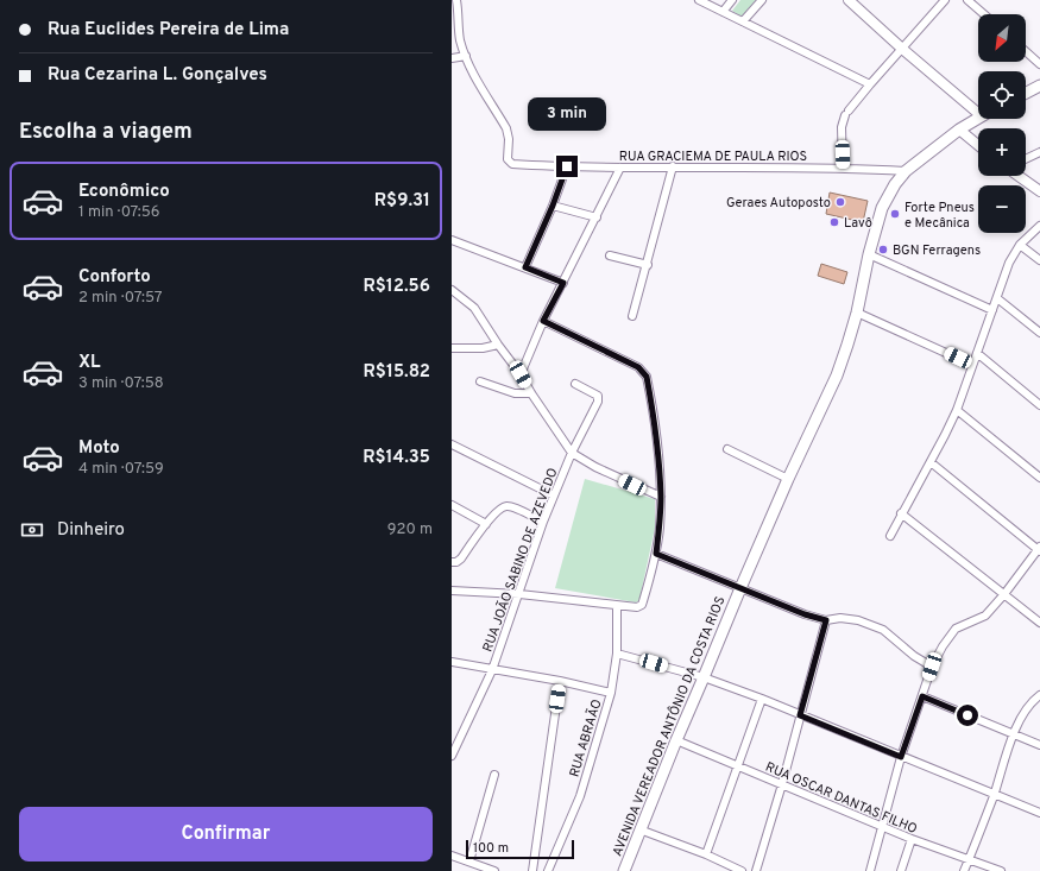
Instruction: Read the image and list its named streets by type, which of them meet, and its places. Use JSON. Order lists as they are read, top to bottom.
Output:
{
  "streets": {
    "main road": ["AVENIDA VEREADOR ANTÔNIO DA COSTA RIOS"],
    "street": [
      "RUA GRACIEMA DE PAULA RIOS",
      "RUA JOÃO SABINO DE AZEVEDO",
      "RUA ABRAÃO",
      "RUA OSCAR DANTAS FILHO"
    ]
  },
  "crossings": [
    ["RUA GRACIEMA DE PAULA RIOS", "AVENIDA VEREADOR ANTÔNIO DA COSTA RIOS"],
    ["AVENIDA VEREADOR ANTÔNIO DA COSTA RIOS", "RUA OSCAR DANTAS FILHO"]
  ],
  "places": [
    "Geraes Autoposto",
    "Forte Pneus e Mecânica",
    "Lavô",
    "BGN Ferragens"
  ],
  "scale_bar": "100 m",
  "north": "bottom left",
  "page": {
    "banner": ["Rua Euclides Pereira de Lima", "Rua Cezarina L. Gonçalves"],
    "map_buttons": ["+", "−"],
    "bubble": "3 min",
    "heading": "Escolha a viagem",
    "list": [
      {
        "name": "Econômico",
        "note": "1 min · 07:56",
        "value": "R$9.31"
      },
      {
        "name": "Conforto",
        "note": "2 min · 07:57",
        "value": "R$12.56"
      },
      {
        "name": "XL",
        "note": "3 min · 07:58",
        "value": "R$15.82"
      },
      {
        "name": "Moto",
        "note": "4 min · 07:59",
        "value": "R$14.35"
      }
    ],
    "pay": ["Dinheiro", "920 m"],
    "buttons": "Confirmar",
    "scale": "100 m"
  }
}
